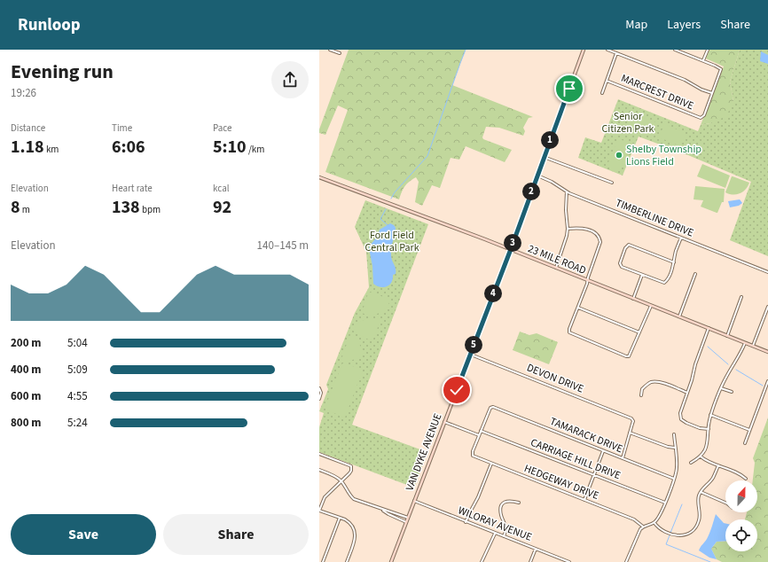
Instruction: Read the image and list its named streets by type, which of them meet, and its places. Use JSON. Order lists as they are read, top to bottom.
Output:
{
  "streets": {
    "main road": ["23 MILE ROAD", "VAN DYKE AVENUE"],
    "street": [
      "MARCREST DRIVE",
      "TIMBERLINE DRIVE",
      "DEVON DRIVE",
      "TAMARACK DRIVE",
      "CARRIAGE HILL DRIVE",
      "HEDGEWAY DRIVE",
      "WILORAY AVENUE"
    ]
  },
  "crossings": [
    ["TIMBERLINE DRIVE", "VAN DYKE AVENUE"],
    ["23 MILE ROAD", "VAN DYKE AVENUE"],
    ["DEVON DRIVE", "VAN DYKE AVENUE"],
    ["TAMARACK DRIVE", "CARRIAGE HILL DRIVE"],
    ["VAN DYKE AVENUE", "WILORAY AVENUE"]
  ],
  "parks": ["Senior Citizen Park", "Ford Field Central Park"],
  "places": ["Shelby Township Lions Field"],
  "north": "top",
  "page": {
    "header": "Runloop",
    "nav": ["Map", "Layers", "Share"],
    "heading": ["Evening run", "19:26"],
    "stats": [
      ["Distance", "1.18 km"],
      ["Time", "6:06"],
      ["Pace", "5:10 /km"],
      ["Elevation", "8 m"],
      ["Heart rate", "138 bpm"],
      ["kcal", "92"]
    ],
    "pins": [
      "1",
      "2",
      "3",
      "4",
      "5"
    ],
    "chart": ["Elevation", "140–145 m"],
    "list": [
      {
        "name": "200 m",
        "note": "5:04"
      },
      {
        "name": "400 m",
        "note": "5:09"
      },
      {
        "name": "600 m",
        "note": "4:55"
      },
      {
        "name": "800 m",
        "note": "5:24"
      }
    ],
    "buttons": ["Save", "Share"]
  }
}
